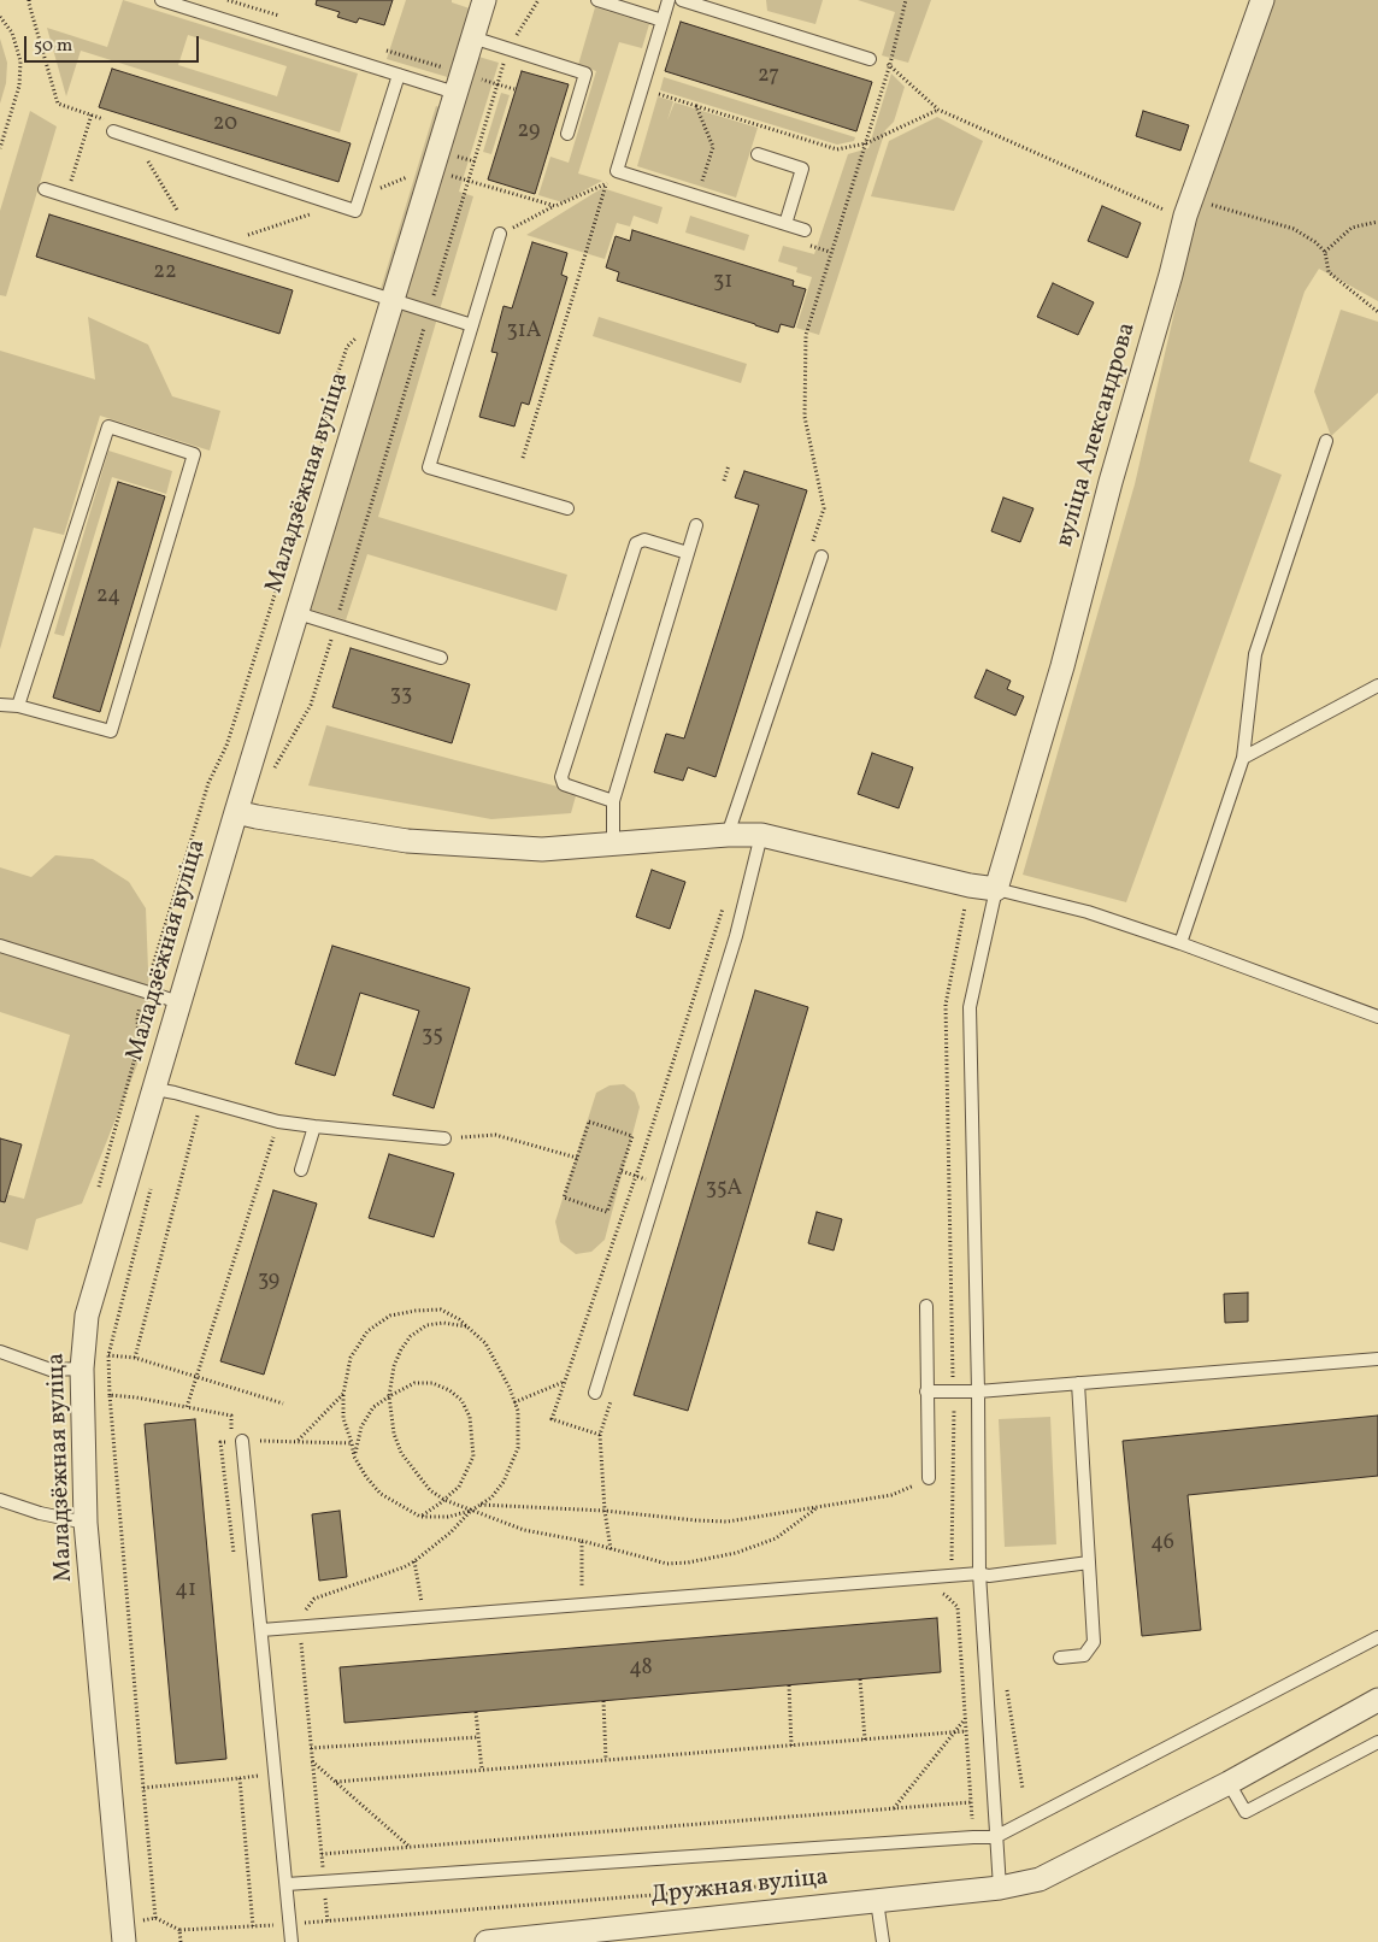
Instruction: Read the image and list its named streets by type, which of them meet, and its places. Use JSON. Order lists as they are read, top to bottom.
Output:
{
  "streets": {
    "street": ["вуліца Александрова", "Маладзёжная вуліца", "Дружная вуліца"]
  },
  "house_numbers": [
    "27",
    "20",
    "29",
    "22",
    "31",
    "31А",
    "24",
    "33",
    "35",
    "35А",
    "39",
    "46",
    "41",
    "48"
  ],
  "scale_bar": "50 m"
}
